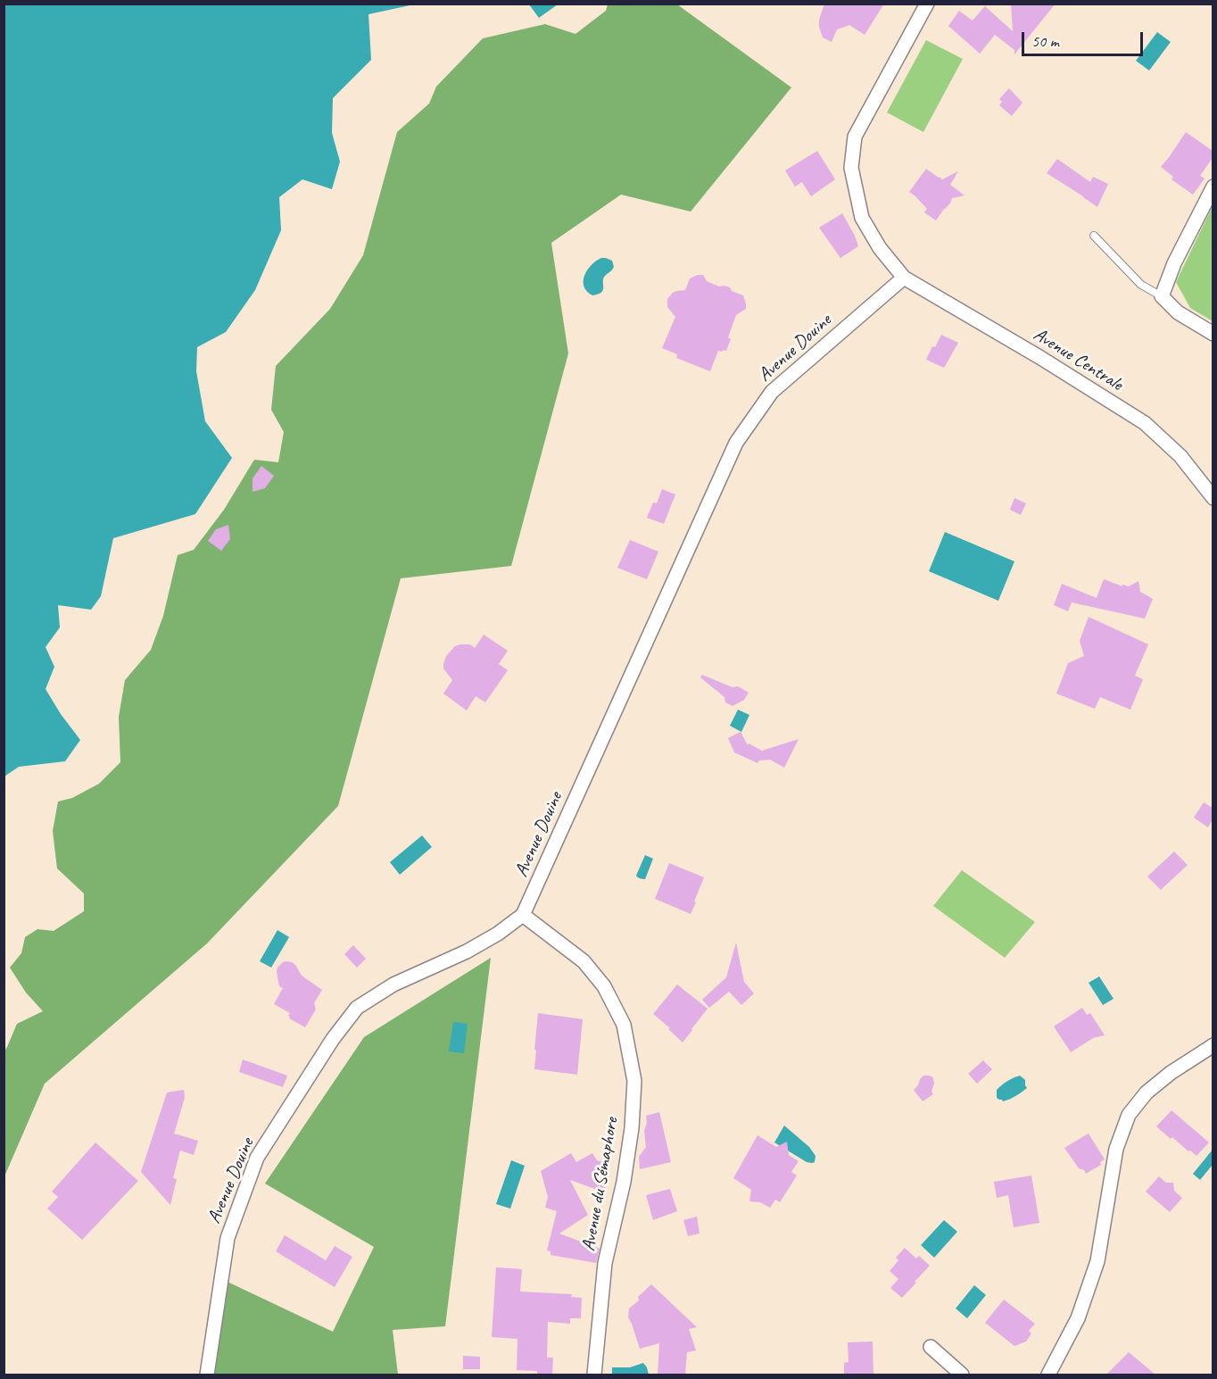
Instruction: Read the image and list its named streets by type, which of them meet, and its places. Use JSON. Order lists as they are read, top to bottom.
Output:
{
  "streets": {
    "street": ["Avenue Douine", "Avenue Centrale", "Avenue du Sémaphore"]
  },
  "crossings": [
    ["Avenue Douine", "Avenue Centrale"],
    ["Avenue Douine", "Avenue du Sémaphore"]
  ],
  "scale_bar": "50 m"
}
